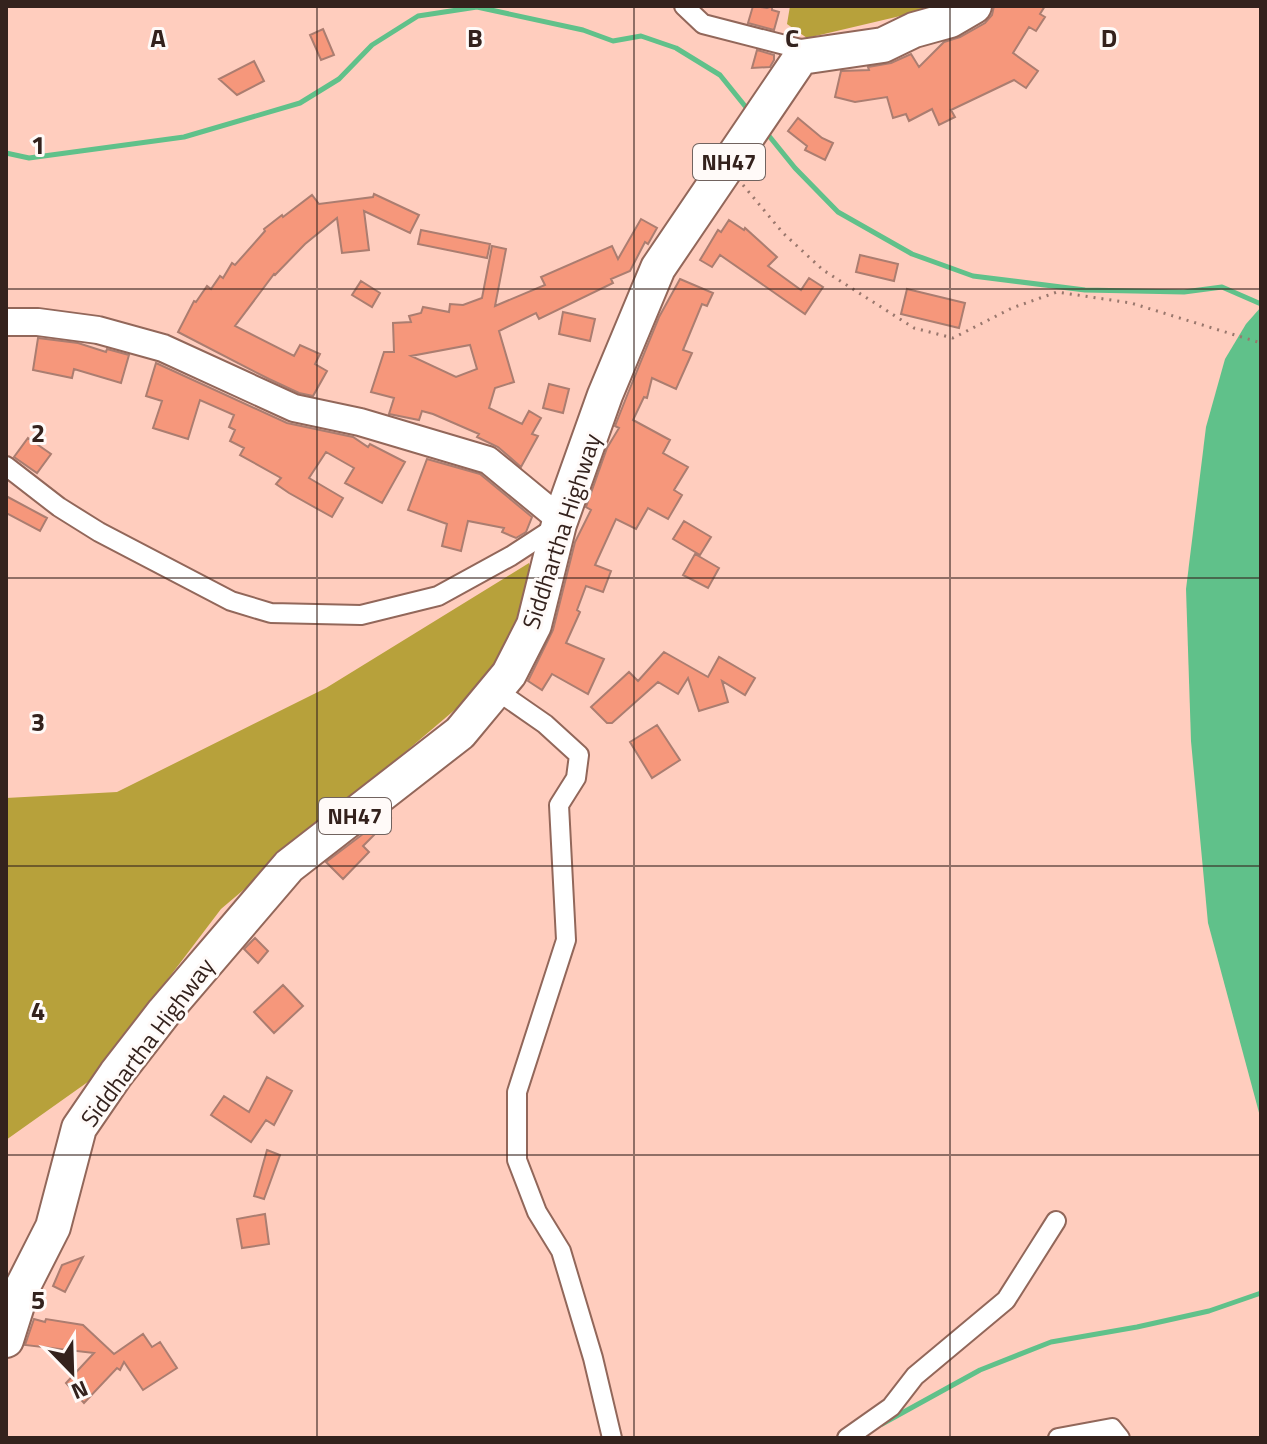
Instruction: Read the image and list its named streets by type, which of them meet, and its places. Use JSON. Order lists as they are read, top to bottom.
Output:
{
  "streets": {
    "highway": ["NH47", "Siddhartha Highway"]
  },
  "north": "bottom right",
  "grid": {
    "columns": [
      "A",
      "B",
      "C",
      "D"
    ],
    "rows": [
      "1",
      "2",
      "3",
      "4",
      "5"
    ]
  }
}
